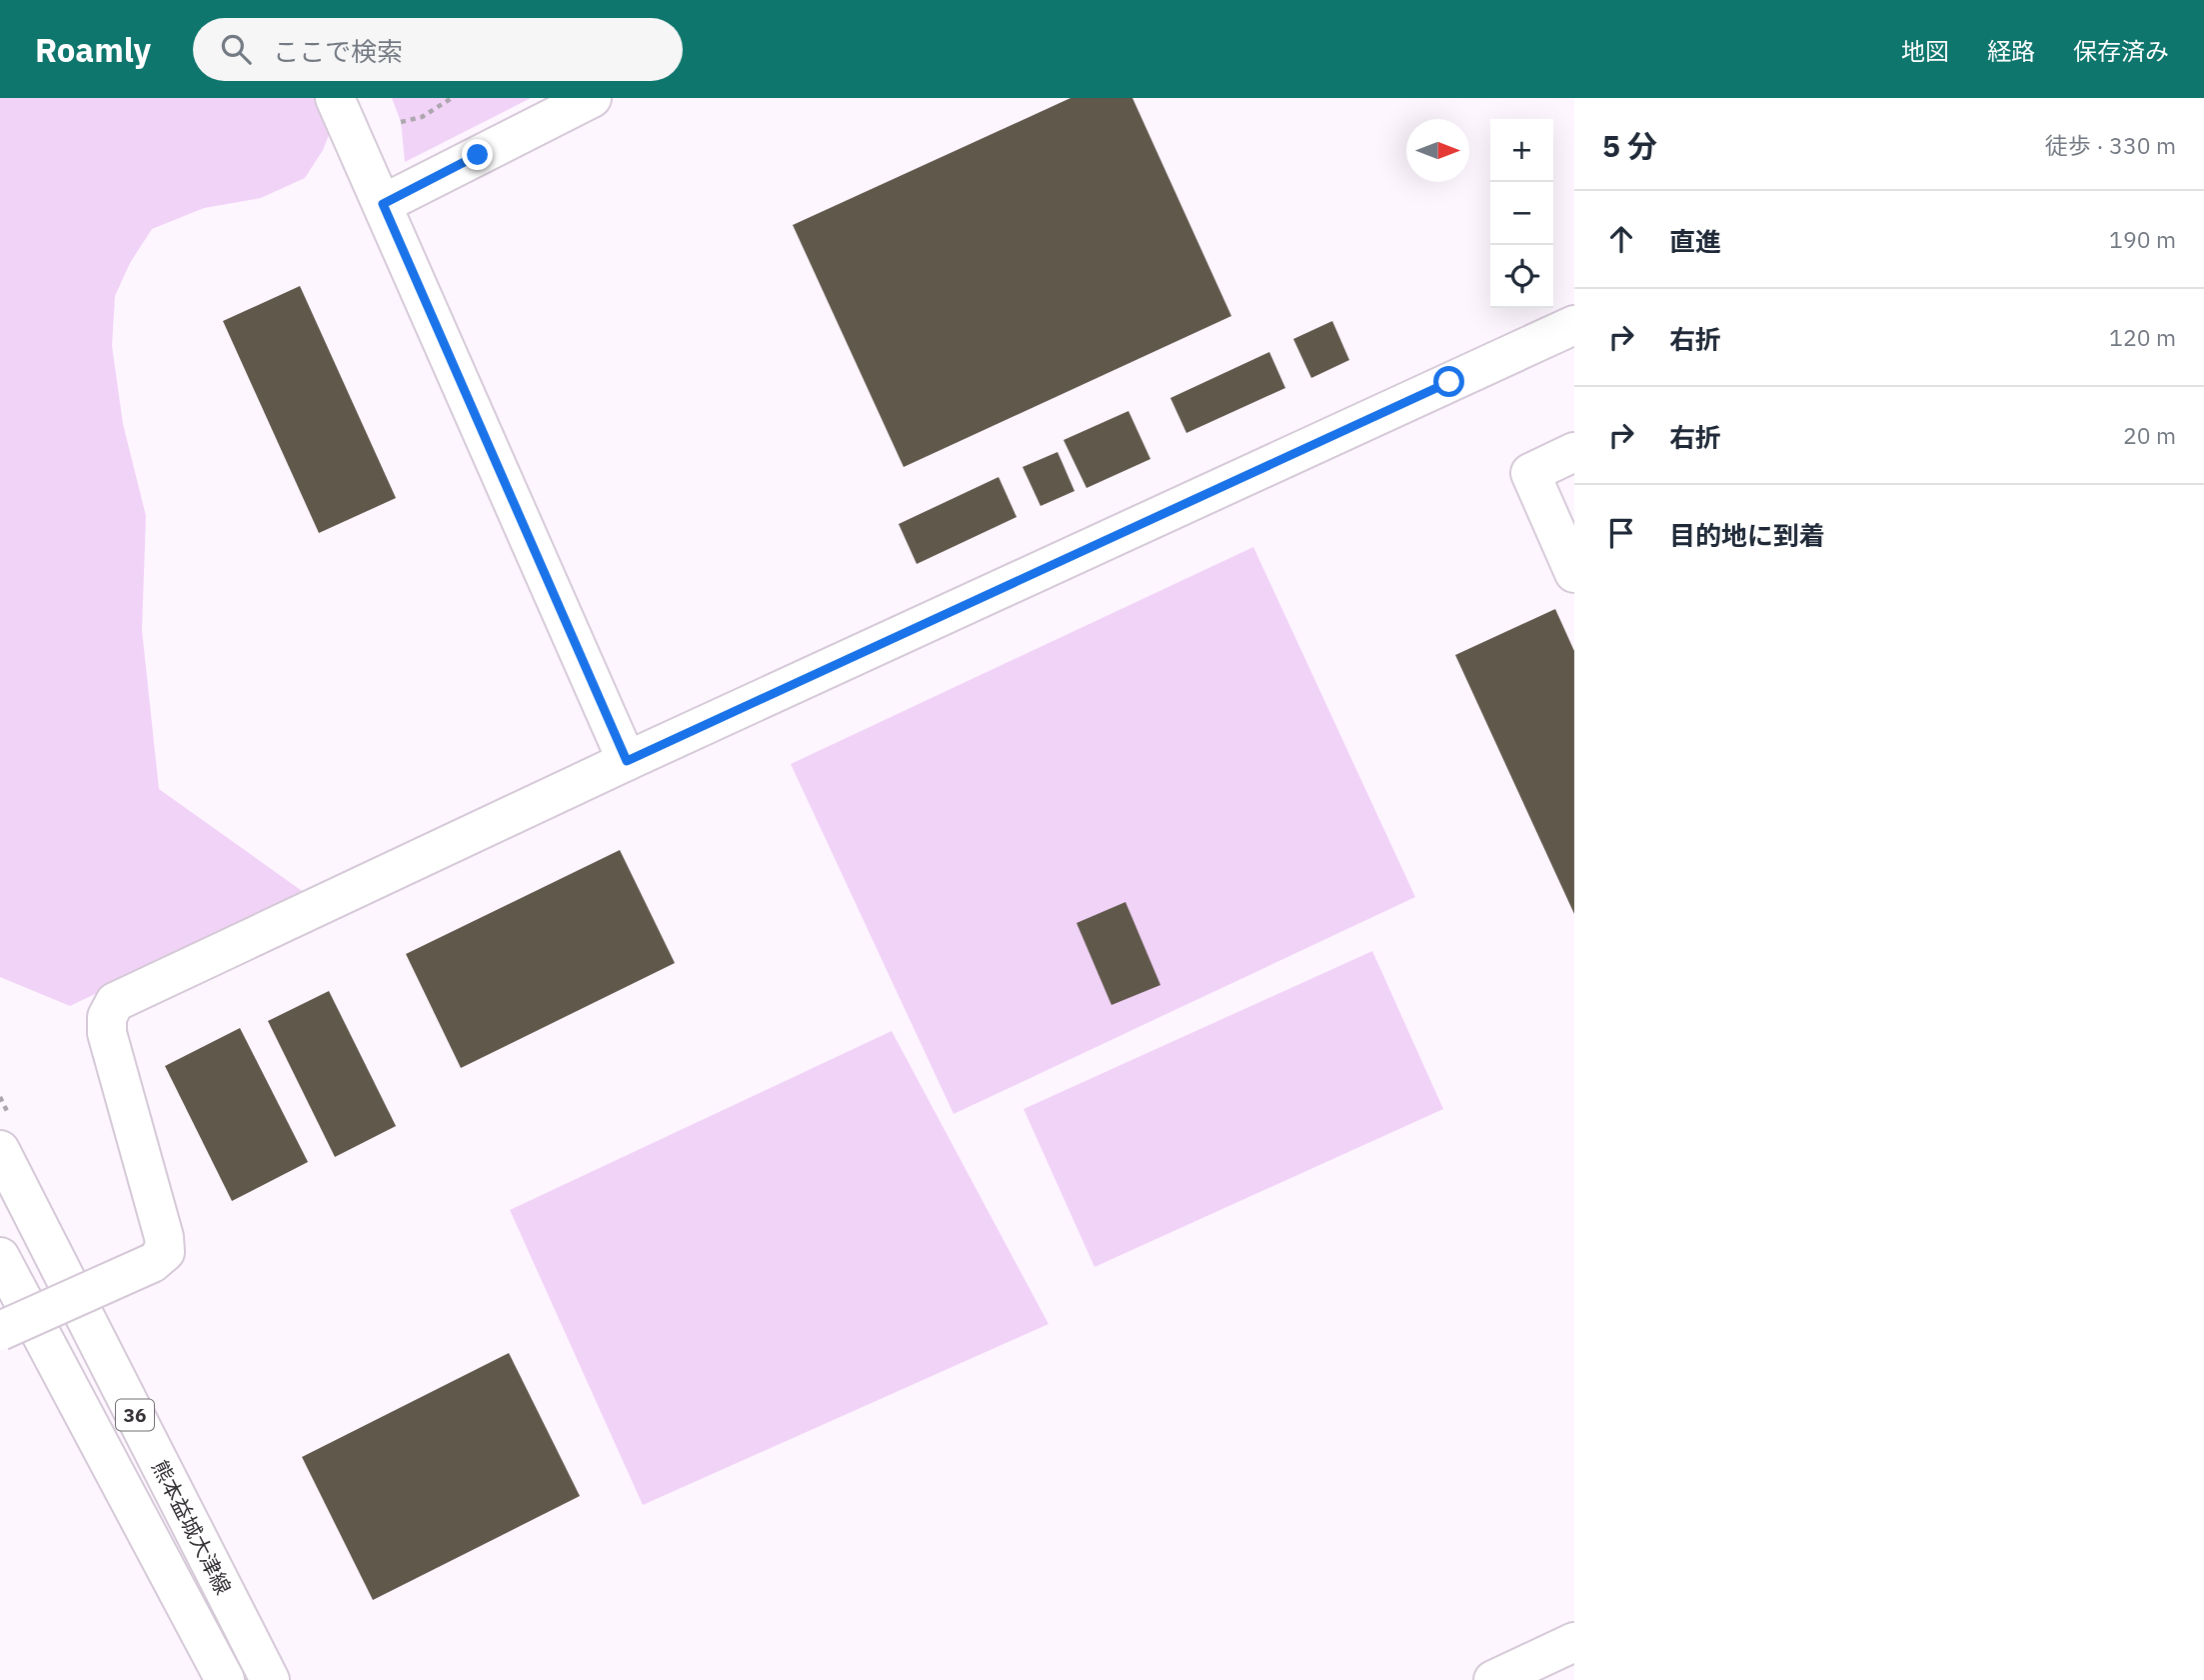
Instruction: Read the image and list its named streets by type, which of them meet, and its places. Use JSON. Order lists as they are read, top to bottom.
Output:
{
  "streets": {
    "street": ["36", "熊本益城大津線"]
  },
  "north": "right",
  "page": {
    "header": "Roamly",
    "search": "ここで検索",
    "nav": ["地図", "経路", "保存済み"],
    "heading": ["5 分", "徒歩 · 330 m"],
    "map_buttons": ["+", "−"],
    "list": [
      ["直進", "190 m"],
      ["右折", "120 m"],
      ["右折", "20 m"],
      "目的地に到着"
    ]
  }
}
